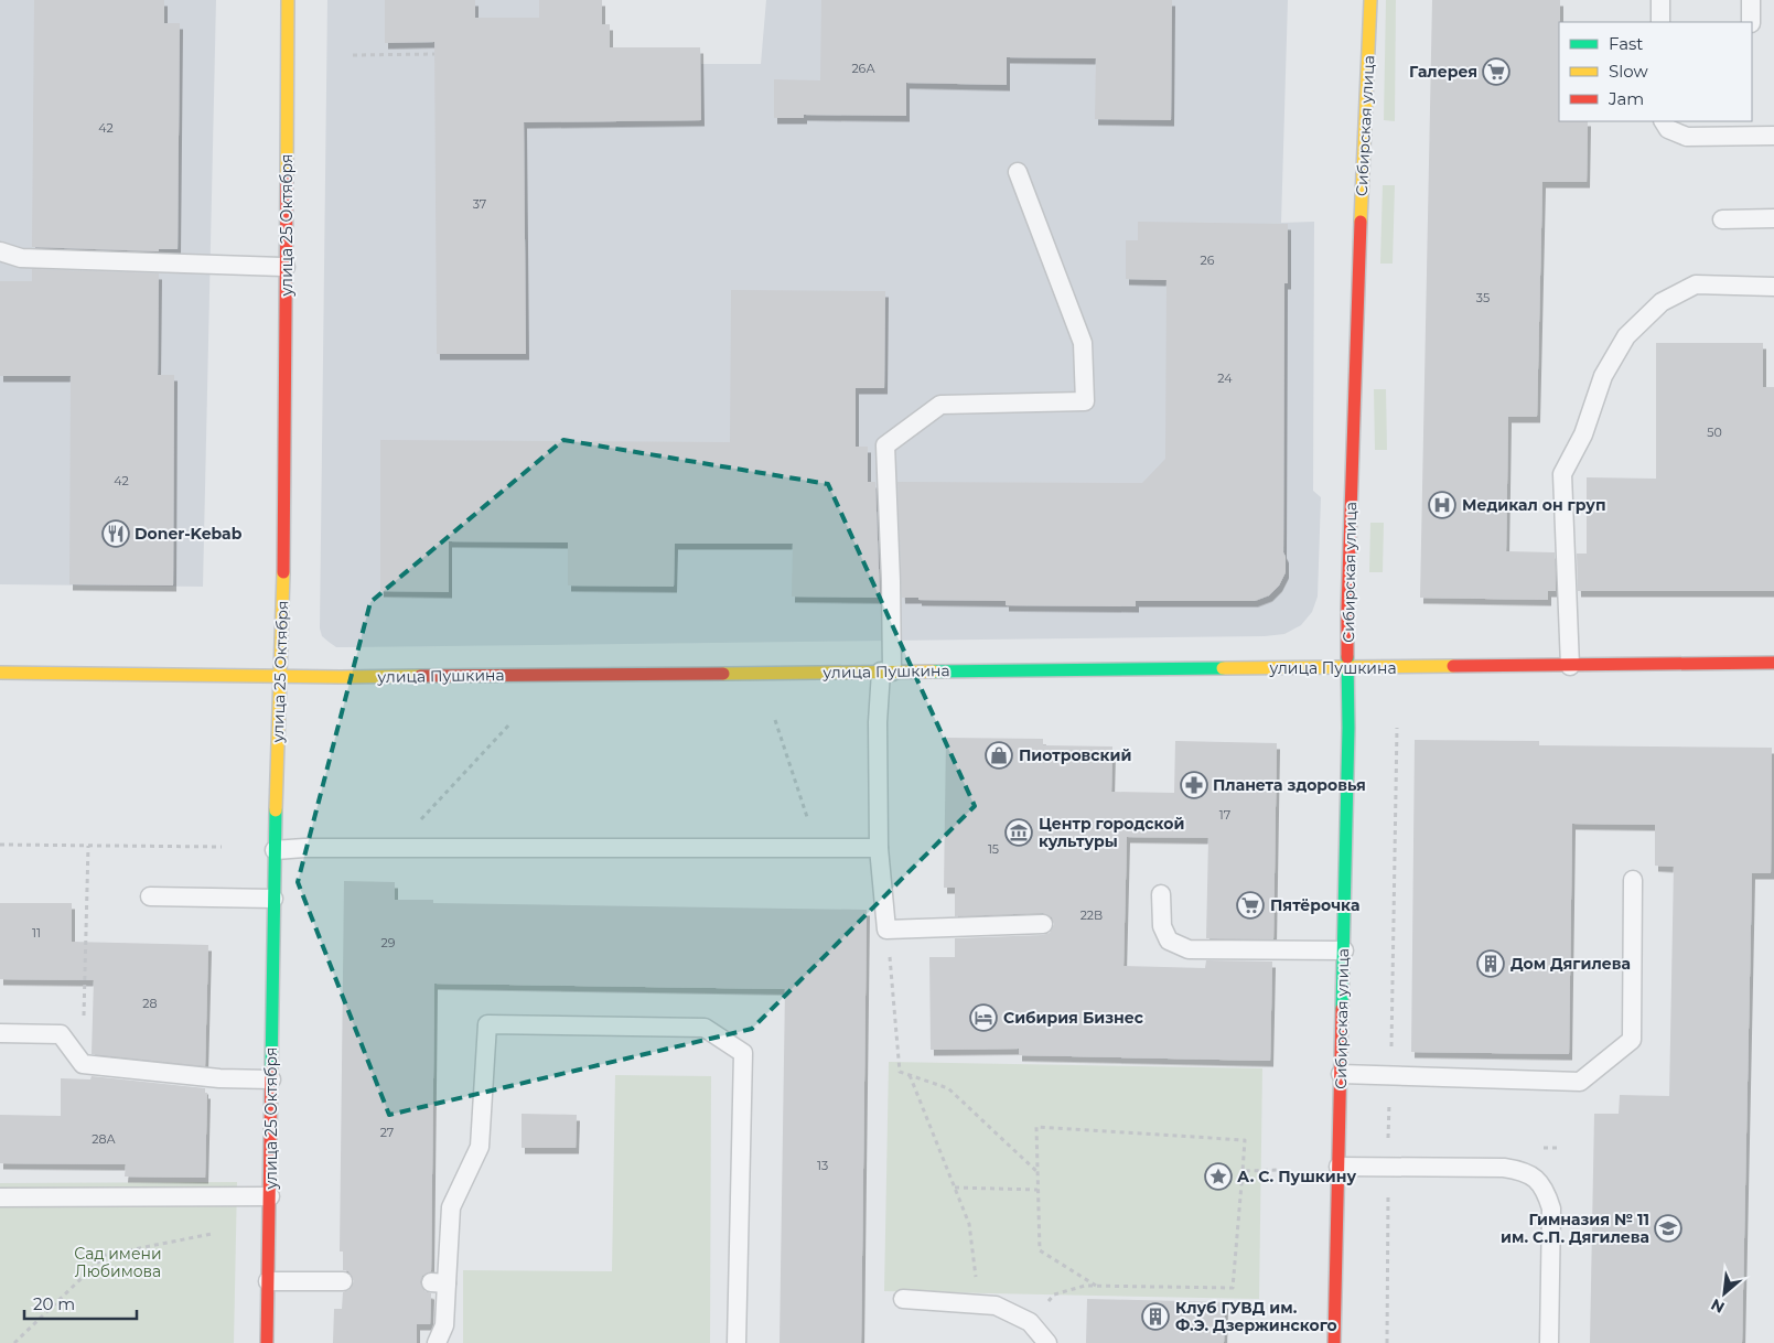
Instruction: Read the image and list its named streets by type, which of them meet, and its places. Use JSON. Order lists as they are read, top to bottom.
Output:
{
  "streets": {
    "main road": ["Сибирская улица", "улица 25 Октября", "улица Пушкина"]
  },
  "crossings": [
    ["Сибирская улица", "улица Пушкина"],
    ["улица 25 Октября", "улица Пушкина"]
  ],
  "parks": ["Сад имени Любимова"],
  "places": {
    "supermarket": ["Галерея", "Пятёрочка"],
    "hospital": ["Медикал он груп"],
    "restaurant": ["Doner-Kebab"],
    "shop": ["Пиотровский"],
    "pharmacy": ["Планета здоровья"],
    "museum": ["Центр городской культуры"],
    "building": ["Дом Дягилева", "Клуб ГУВД им. Ф.Э. Дзержинского"],
    "hotel": ["Сибирия Бизнес"],
    "place": ["А. С. Пушкину"],
    "school or university": ["Гимназия № 11 им. С.П. Дягилева"]
  },
  "house_numbers": [
    "26А",
    "42",
    "37",
    "26",
    "35",
    "24",
    "50",
    "42",
    "17",
    "15",
    "22В",
    "11",
    "29",
    "28",
    "27",
    "28А",
    "13"
  ],
  "legend": ["Fast", "Slow", "Jam"],
  "scale_bar": "20 m",
  "north": "bottom left"
}
